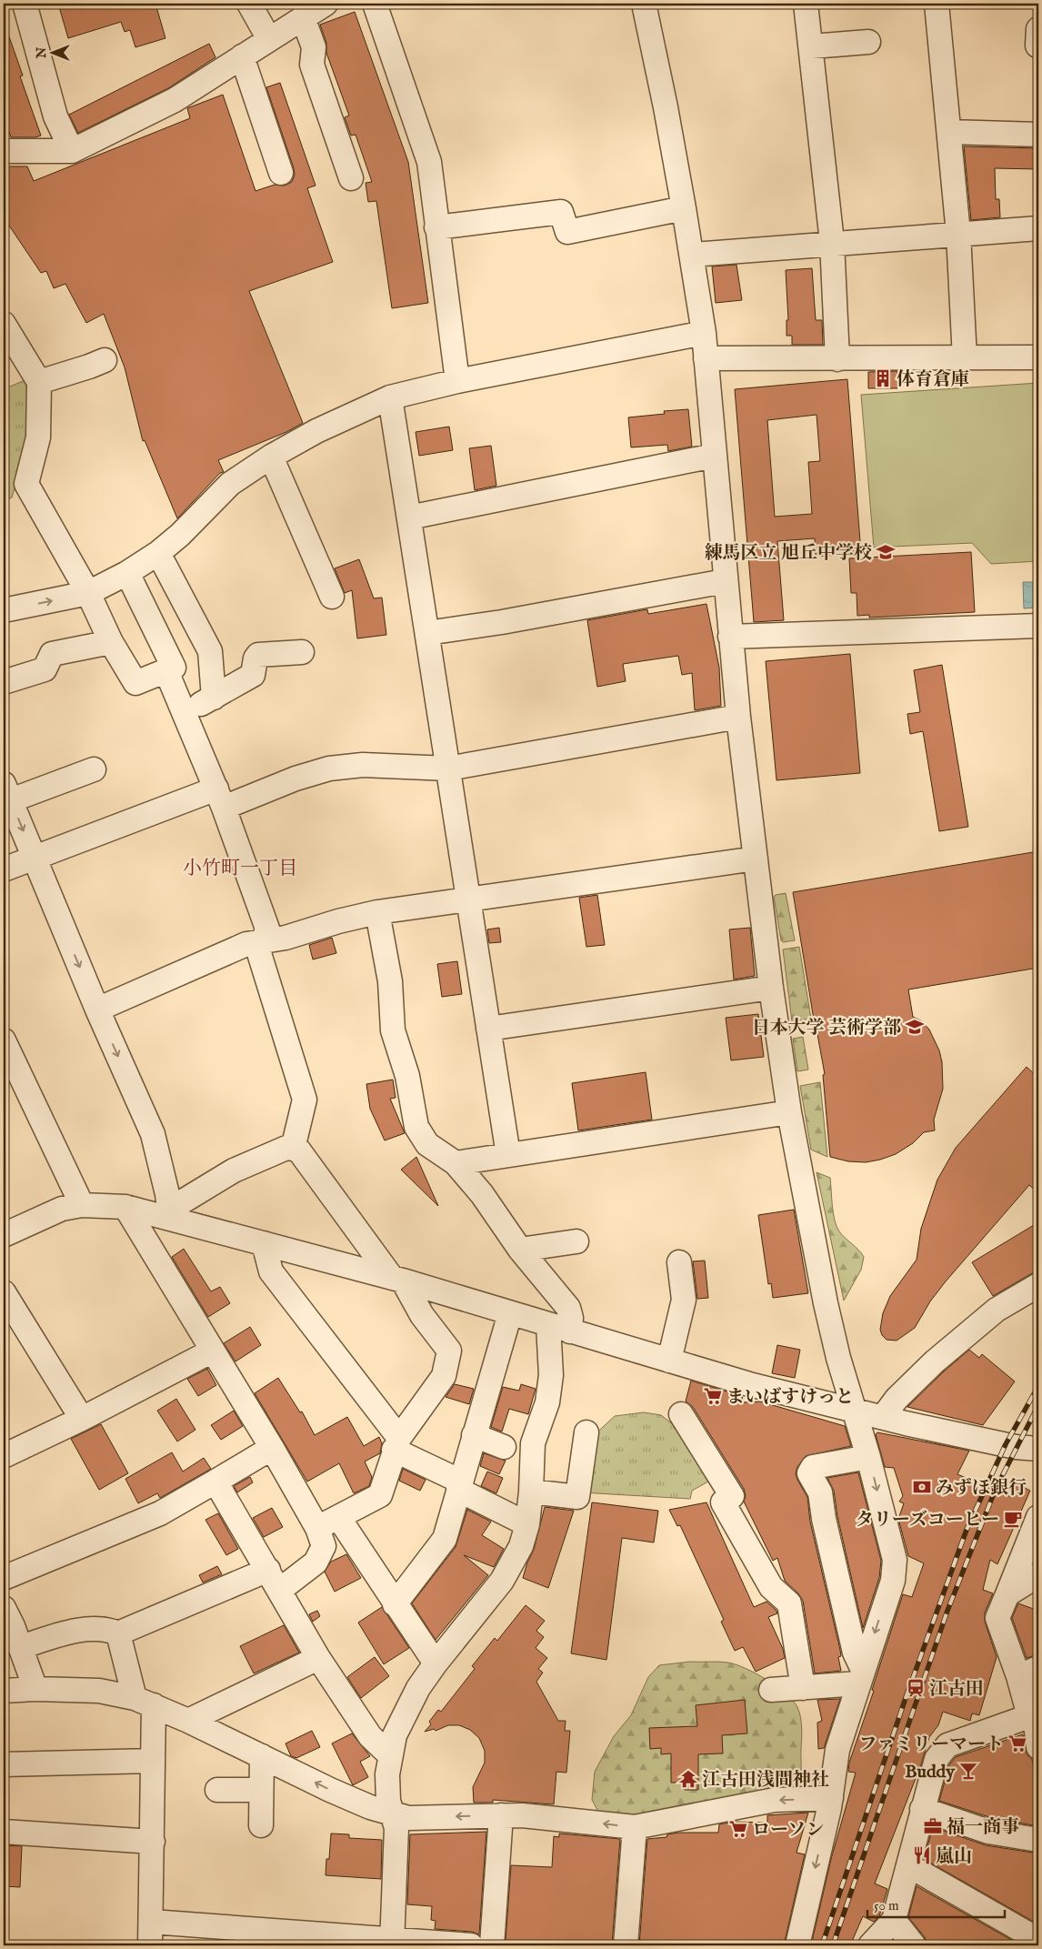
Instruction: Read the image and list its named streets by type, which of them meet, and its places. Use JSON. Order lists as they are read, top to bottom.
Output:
{
  "districts": ["小竹町一丁目"],
  "places": {
    "building": ["体育倉庫"],
    "school or university": ["練馬区立 旭丘中学校", "日本大学 芸術学部"],
    "supermarket": ["まいばすけっと", "ファミリーマート", "ローソン"],
    "bank": ["みずほ銀行"],
    "cafe": ["タリーズコーヒー"],
    "station": ["江古田"],
    "bar": ["Buddy"],
    "temple": ["江古田浅間神社"],
    "office": ["福一商事"],
    "restaurant": ["嵐山"]
  },
  "scale_bar": "50 m",
  "north": "left"
}
